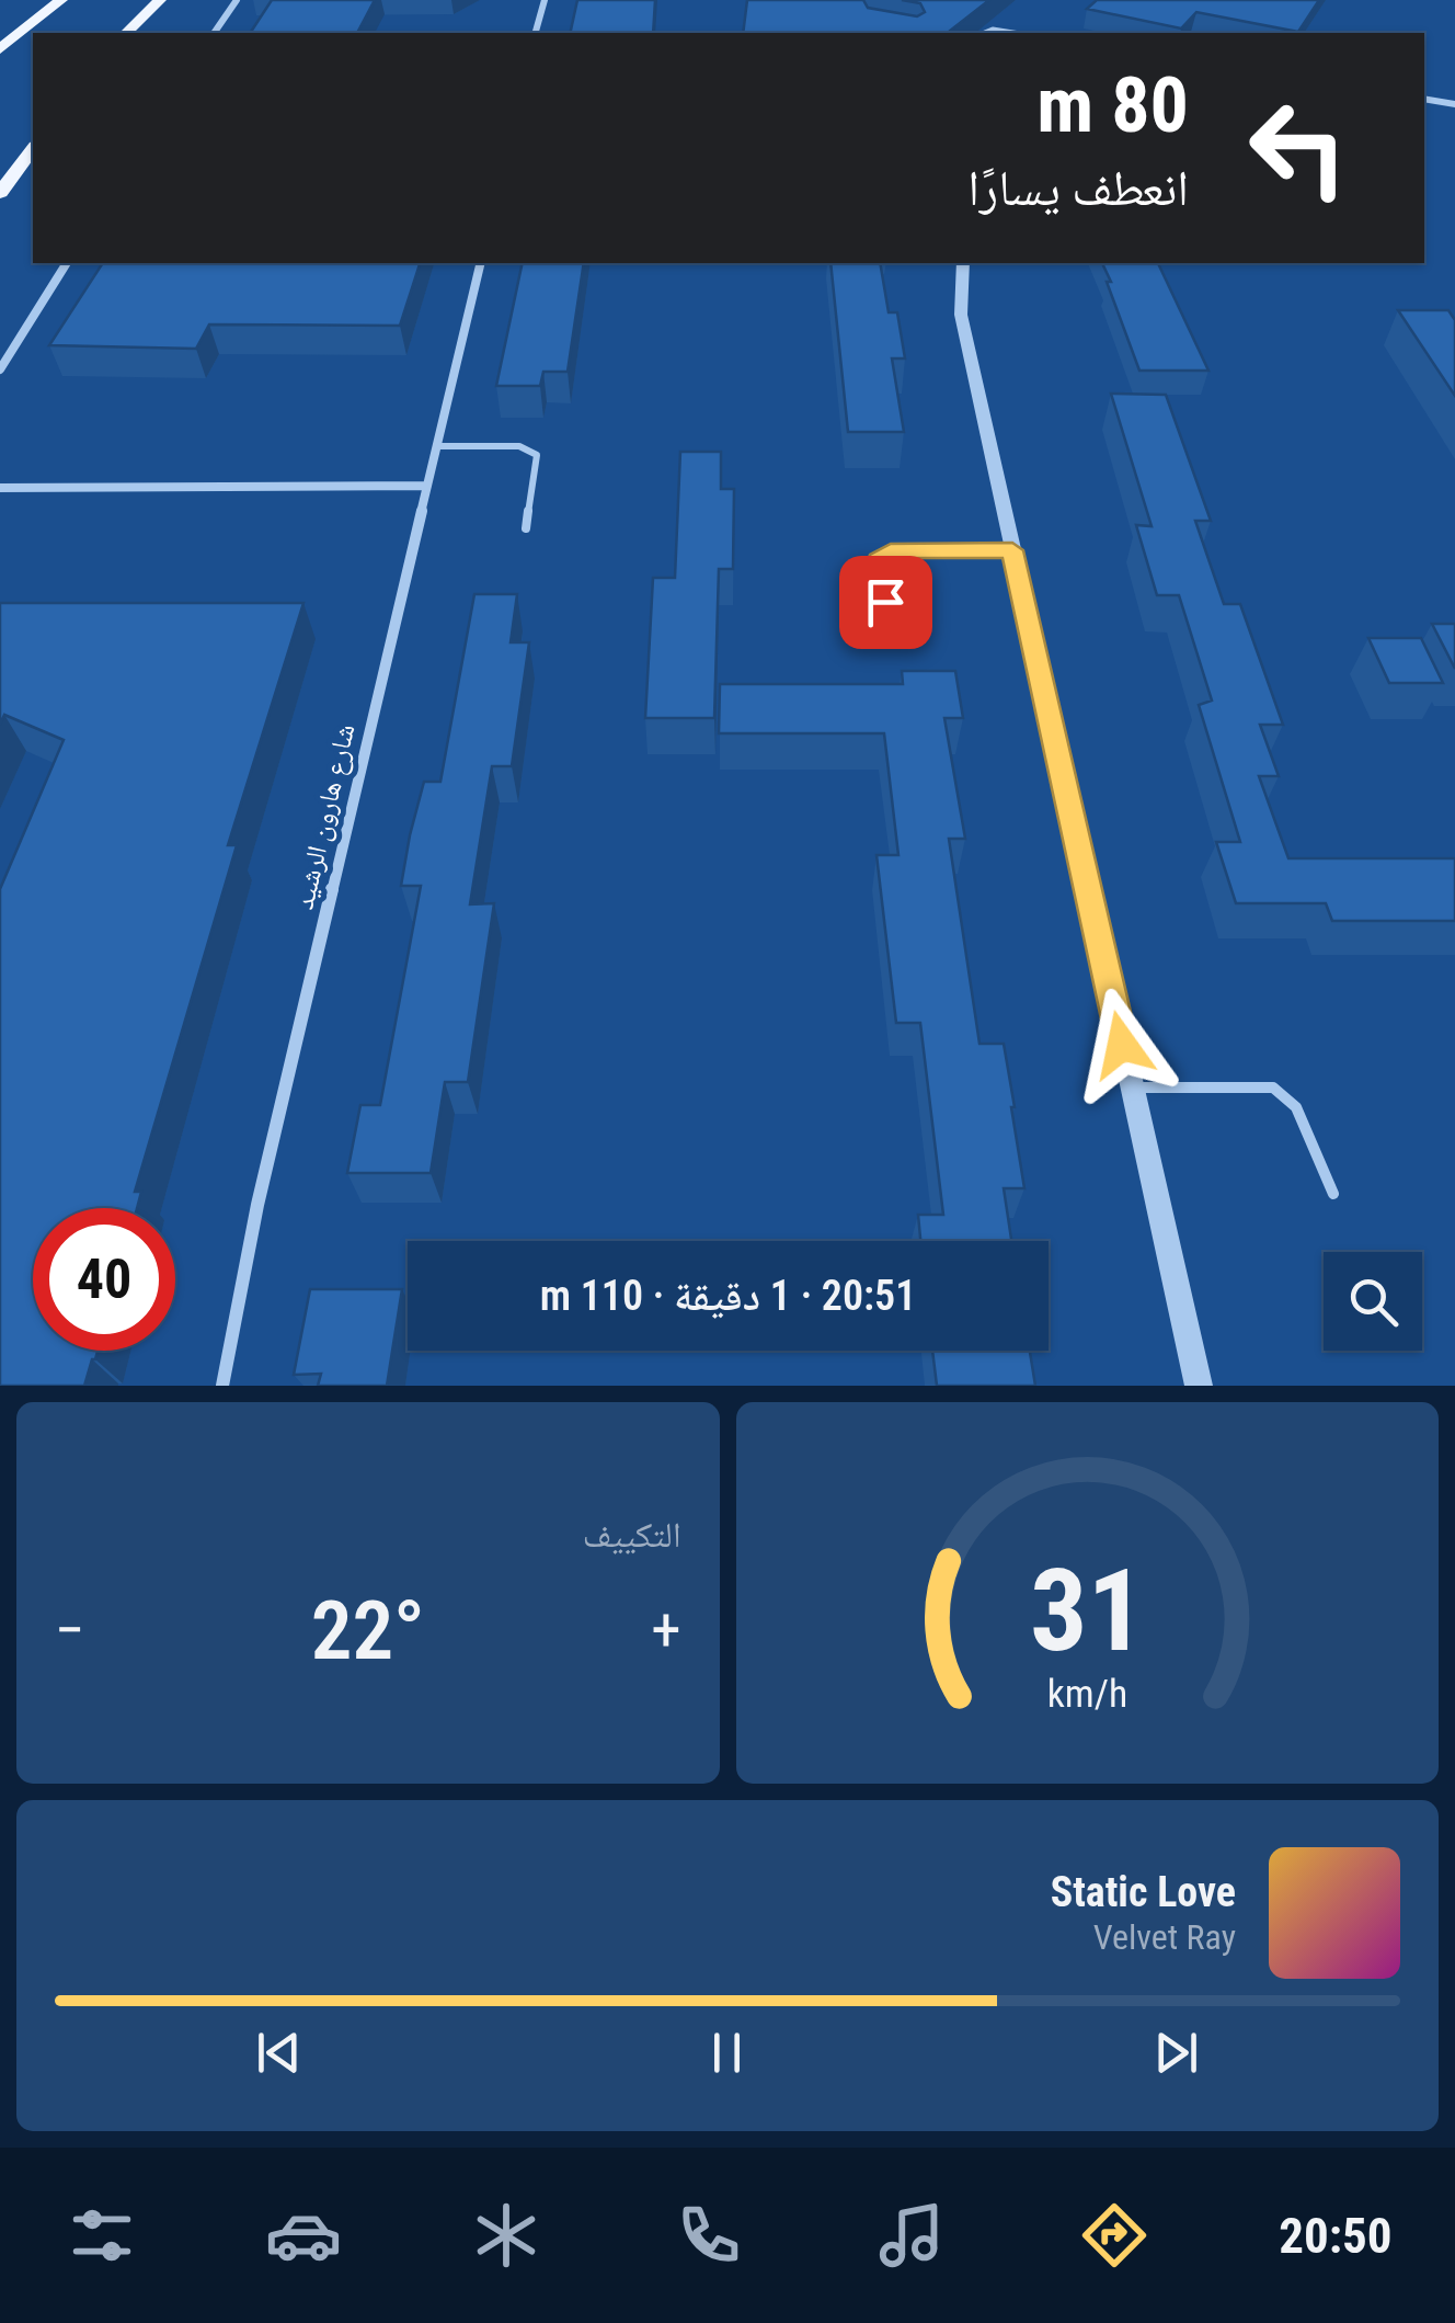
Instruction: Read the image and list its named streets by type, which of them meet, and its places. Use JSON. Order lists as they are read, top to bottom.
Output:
{
  "streets": {
    "street": ["شارع هارون الرشيد"]
  },
  "page": {
    "turn": ["80 m", "انعطف يسارًا"],
    "limit": "40",
    "trip": "20:51 · 1 دقيقة · 110 m",
    "tile": "التكييف",
    "heat": ["−", "22°", "+"],
    "song": ["Static Love", "Velvet Ray"],
    "tabs": "20:50",
    "gauge": ["31", "km/h"]
  }
}
